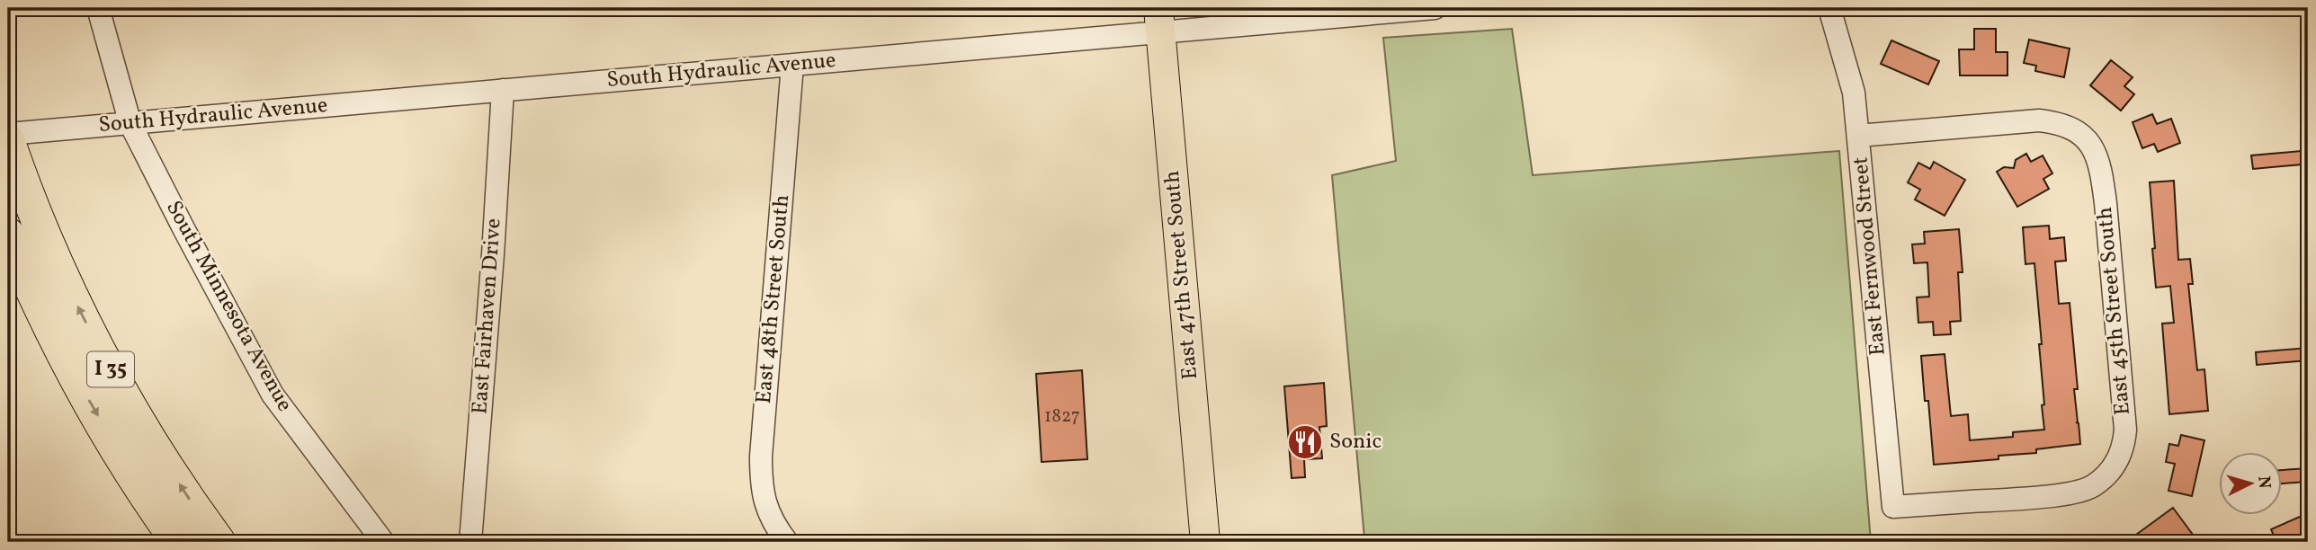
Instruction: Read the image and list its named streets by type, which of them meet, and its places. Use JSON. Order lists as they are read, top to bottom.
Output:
{
  "streets": {
    "highway": ["I 35"],
    "main road": ["East 47th Street South"],
    "street": [
      "South Hydraulic Avenue",
      "East Fernwood Street",
      "East 48th Street South",
      "South Minnesota Avenue",
      "East 45th Street South",
      "East Fairhaven Drive"
    ]
  },
  "crossings": [
    ["South Hydraulic Avenue", "East 47th Street South"],
    ["South Hydraulic Avenue", "East 48th Street South"],
    ["South Hydraulic Avenue", "South Minnesota Avenue"],
    ["South Hydraulic Avenue", "East Fairhaven Drive"],
    ["East Fernwood Street", "East 45th Street South"]
  ],
  "places": {
    "restaurant": ["Sonic"]
  },
  "house_numbers": ["1827"],
  "north": "right"
}
